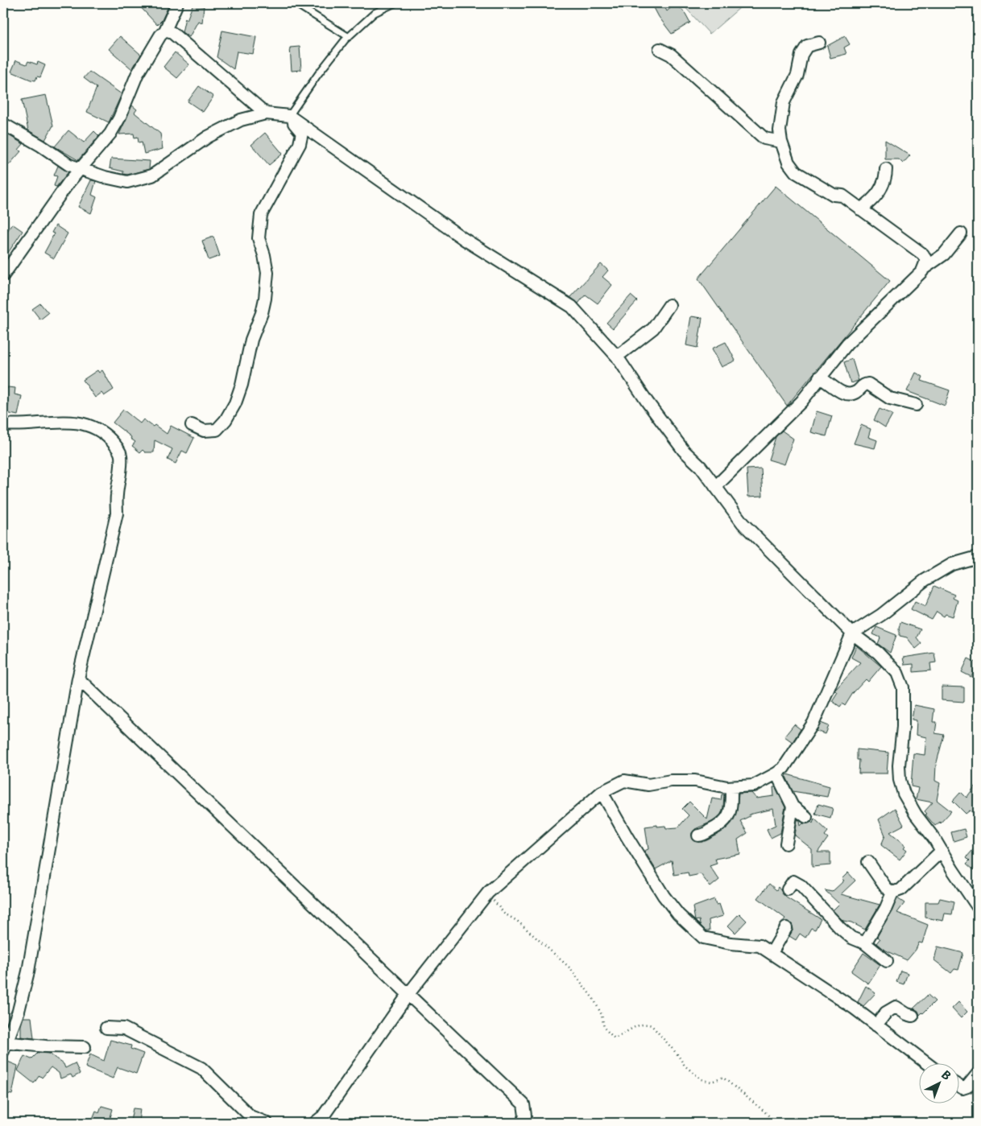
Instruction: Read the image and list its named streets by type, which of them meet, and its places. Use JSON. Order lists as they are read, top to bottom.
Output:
{
  "north": "top right"
}
